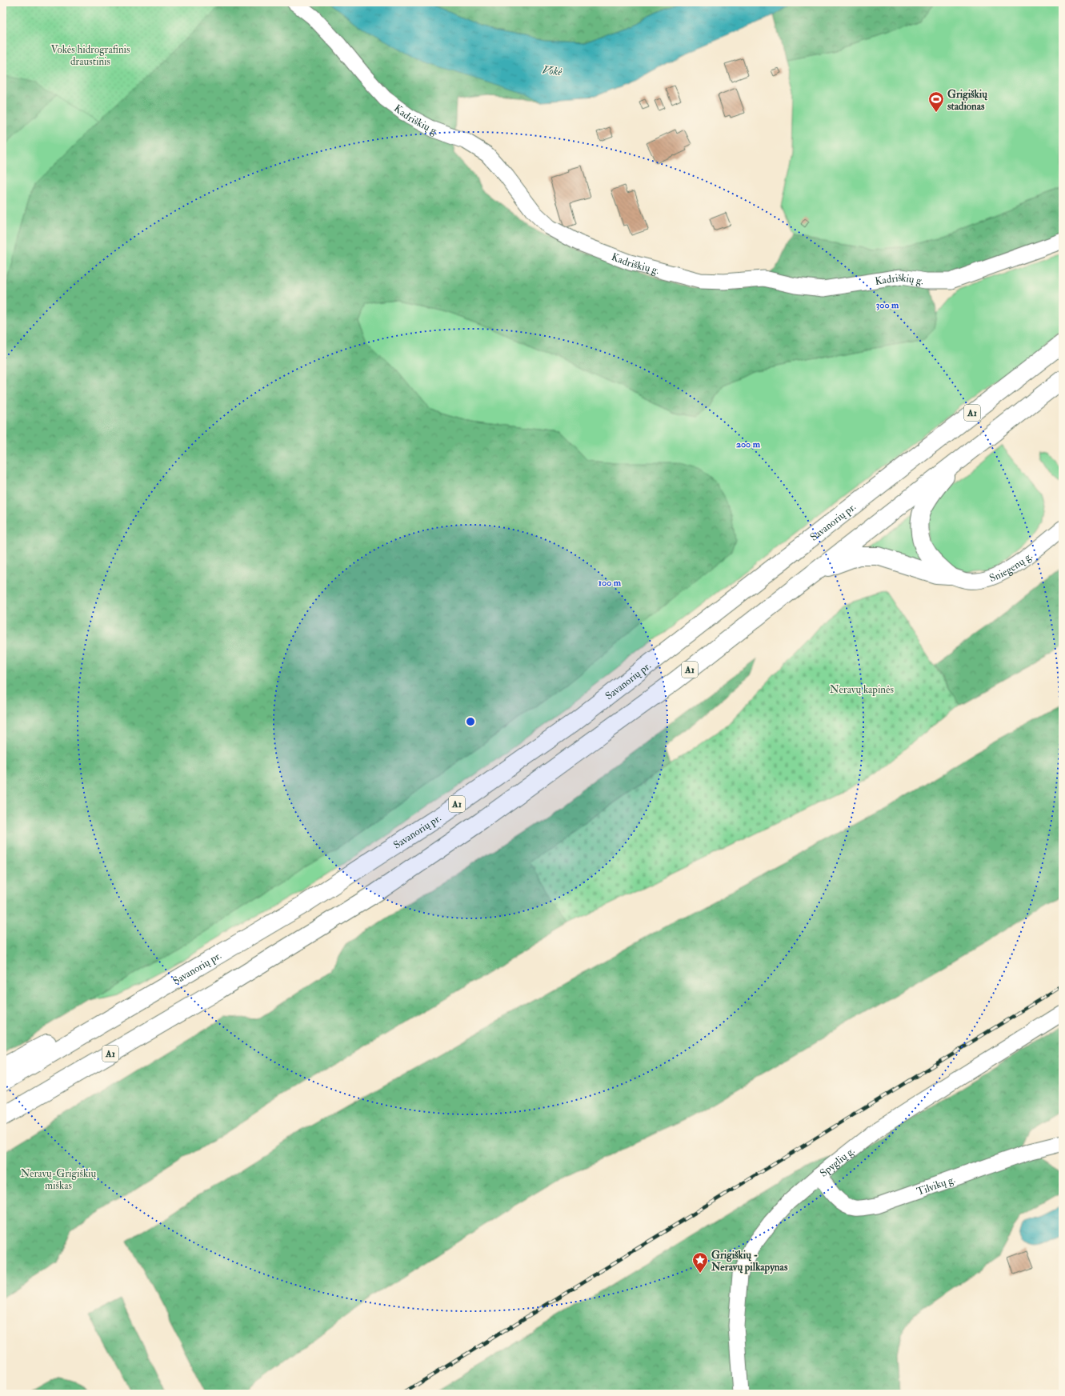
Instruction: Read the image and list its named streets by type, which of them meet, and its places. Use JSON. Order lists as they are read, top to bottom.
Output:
{
  "streets": {
    "highway": ["A1", "Savanorių pr."],
    "street": [
      "Kadriškių g.",
      "Sniegenų g.",
      "Spyglių g.",
      "Tilvikų g."
    ]
  },
  "crossings": [
    ["Spyglių g.", "Tilvikų g."]
  ],
  "water": ["Vokė"],
  "parks": ["Vokės hidrografinis draustinis", "Neravų kapinės", "Neravų-Grigiškių miškas"],
  "places": {
    "sports": ["Grigiškių stadionas"],
    "place": ["Grigiškių - Neravų pilkapynas"]
  },
  "rings": ["300 m", "200 m", "100 m"]
}
